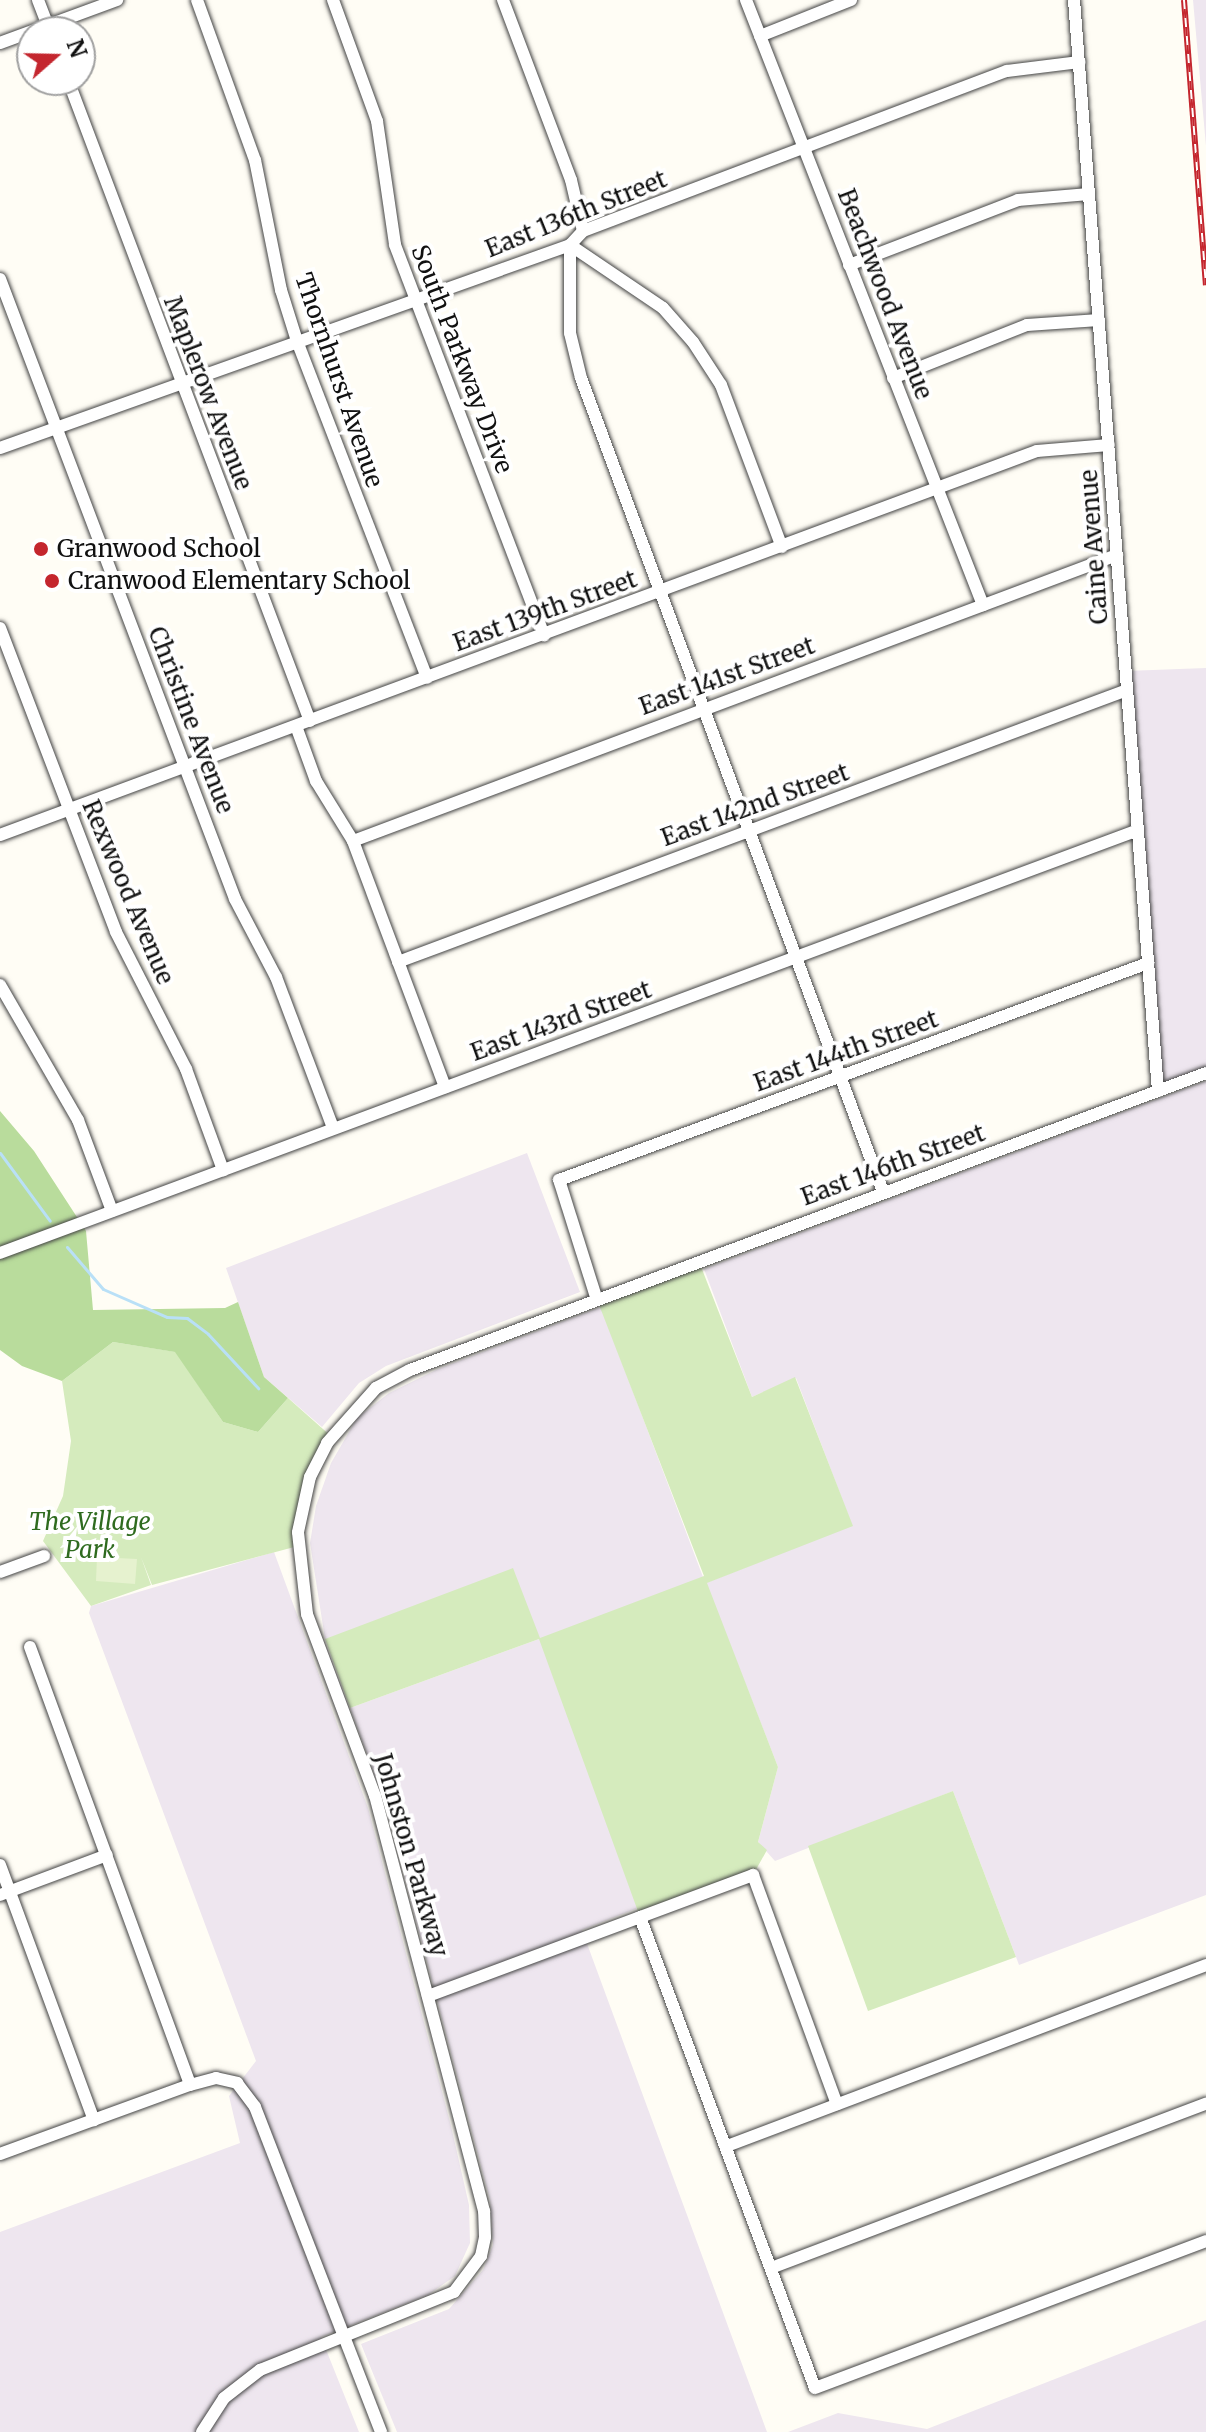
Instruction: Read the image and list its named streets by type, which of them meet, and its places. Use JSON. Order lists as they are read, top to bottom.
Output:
{
  "streets": {
    "street": [
      "East 136th Street",
      "Beachwood Avenue",
      "South Parkway Drive",
      "Thornhurst Avenue",
      "Maplerow Avenue",
      "Caine Avenue",
      "East 139th Street",
      "East 141st Street",
      "Christine Avenue",
      "East 142nd Street",
      "Rexwood Avenue",
      "East 143rd Street",
      "East 144th Street",
      "East 146th Street",
      "Johnston Parkway"
    ]
  },
  "crossings": [
    ["East 136th Street", "Beachwood Avenue"],
    ["East 136th Street", "South Parkway Drive"],
    ["East 136th Street", "Thornhurst Avenue"],
    ["East 136th Street", "Maplerow Avenue"],
    ["East 136th Street", "Caine Avenue"],
    ["East 136th Street", "Christine Avenue"],
    ["Beachwood Avenue", "East 139th Street"],
    ["Beachwood Avenue", "East 141st Street"],
    ["South Parkway Drive", "East 139th Street"],
    ["Thornhurst Avenue", "East 139th Street"],
    ["Maplerow Avenue", "East 139th Street"],
    ["Caine Avenue", "East 139th Street"],
    ["Caine Avenue", "East 141st Street"],
    ["Caine Avenue", "East 142nd Street"],
    ["Caine Avenue", "East 143rd Street"],
    ["Caine Avenue", "East 144th Street"],
    ["Caine Avenue", "East 146th Street"],
    ["East 139th Street", "Christine Avenue"],
    ["East 139th Street", "Rexwood Avenue"],
    ["Christine Avenue", "East 143rd Street"],
    ["Rexwood Avenue", "East 143rd Street"],
    ["East 144th Street", "East 146th Street"],
    ["East 144th Street", "Johnston Parkway"],
    ["East 146th Street", "Johnston Parkway"]
  ],
  "parks": ["The Village Park"],
  "places": ["Granwood School", "Cranwood Elementary School"],
  "north": "right"
}
